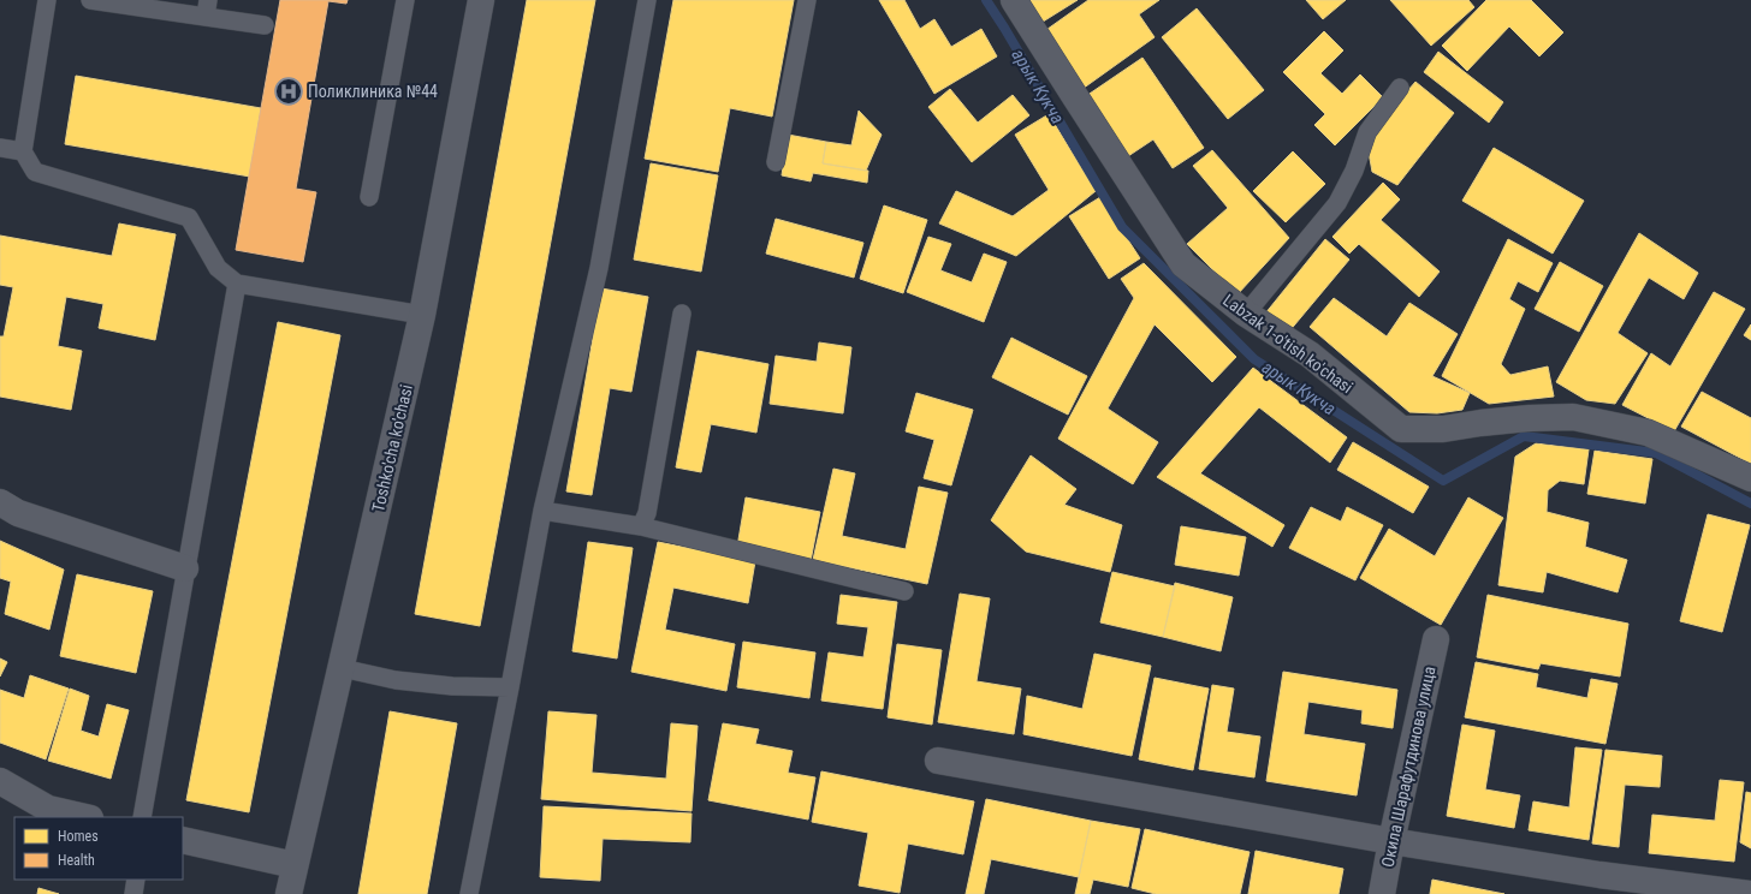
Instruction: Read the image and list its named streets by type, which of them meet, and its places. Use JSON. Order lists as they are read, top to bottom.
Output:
{
  "streets": {
    "street": ["Labzak 1-o'tish ko'chasi", "Toshko'cha ko'chasi", "Окила Шарафутдинова улица"]
  },
  "water": ["арык Кукча"],
  "places": {
    "hospital": ["Поликлиника №44"]
  },
  "legend": ["Homes", "Health"]
}
